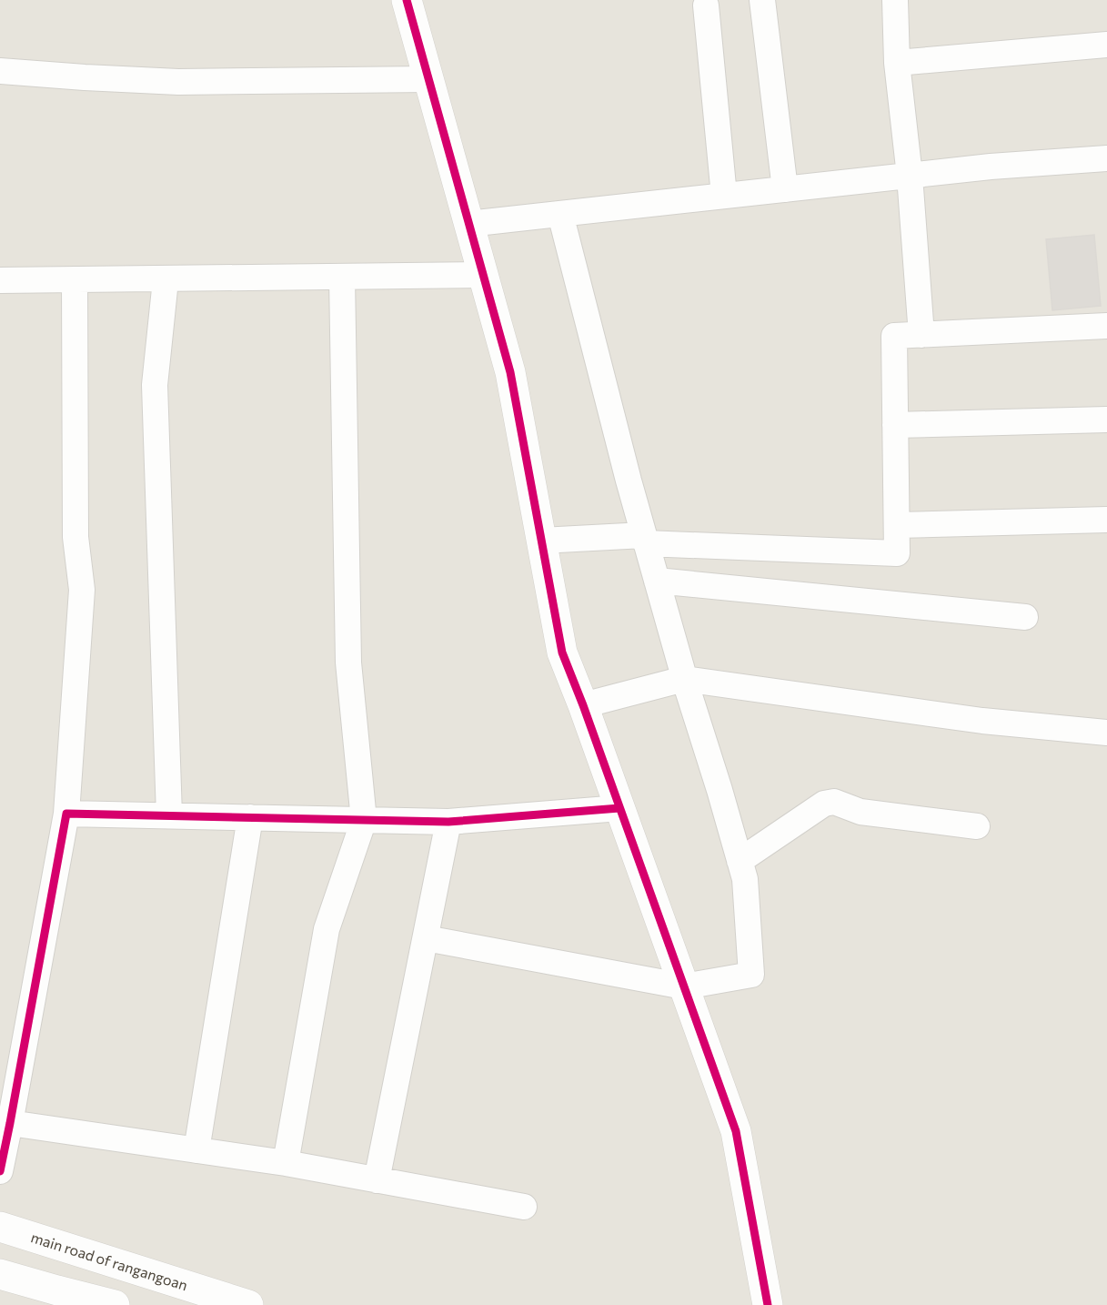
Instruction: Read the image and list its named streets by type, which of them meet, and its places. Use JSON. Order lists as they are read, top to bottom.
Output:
{
  "streets": {
    "street": ["main road of rangangoan"]
  }
}
